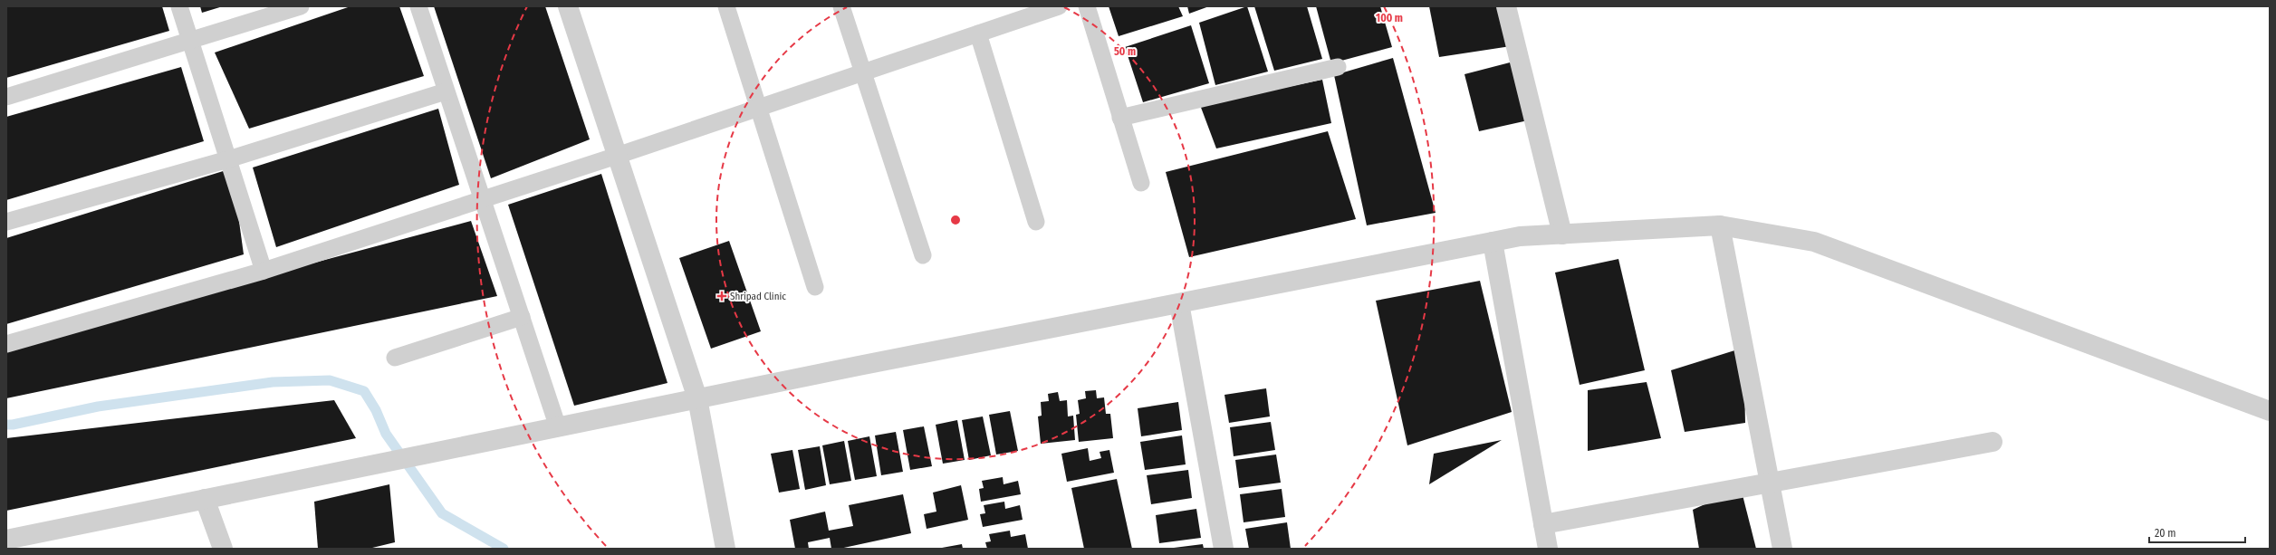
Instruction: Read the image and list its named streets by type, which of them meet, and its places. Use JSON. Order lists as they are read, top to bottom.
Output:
{
  "places": {
    "health": ["Shripad Clinic"]
  },
  "scale_bar": "20 m",
  "rings": ["100 m", "50 m"]
}
